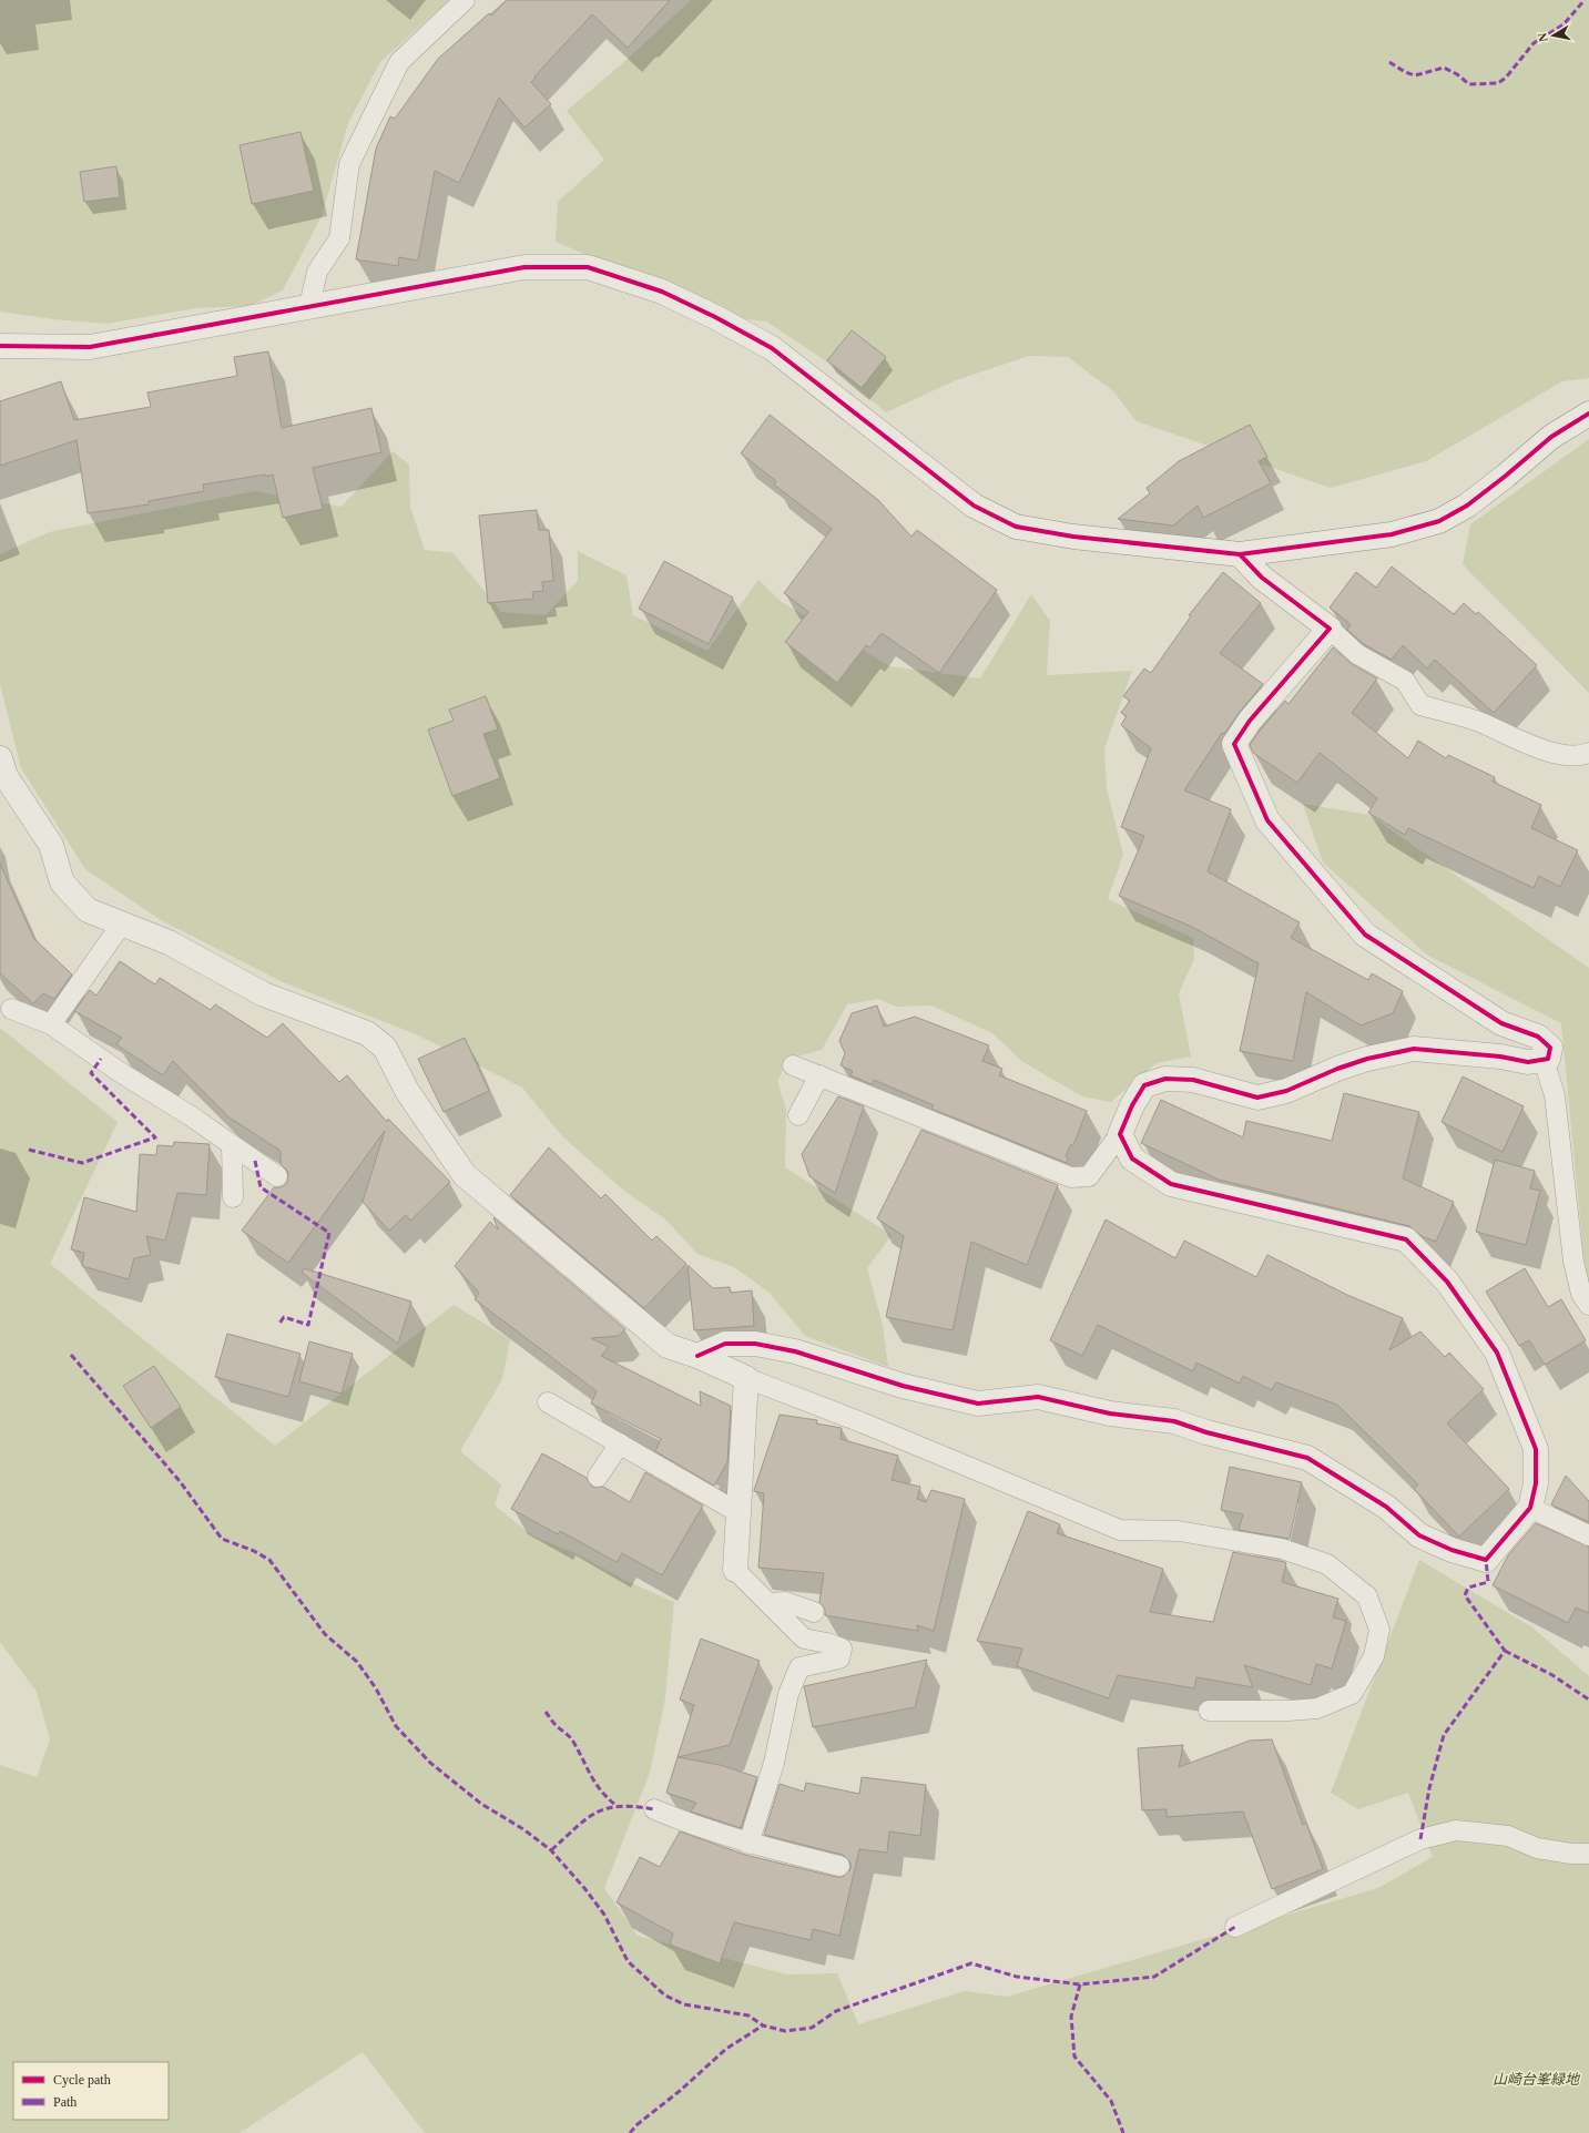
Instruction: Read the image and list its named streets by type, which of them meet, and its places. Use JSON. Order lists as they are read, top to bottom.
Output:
{
  "parks": ["山崎台峯緑地"],
  "legend": ["Cycle path", "Path"],
  "north": "left"
}
